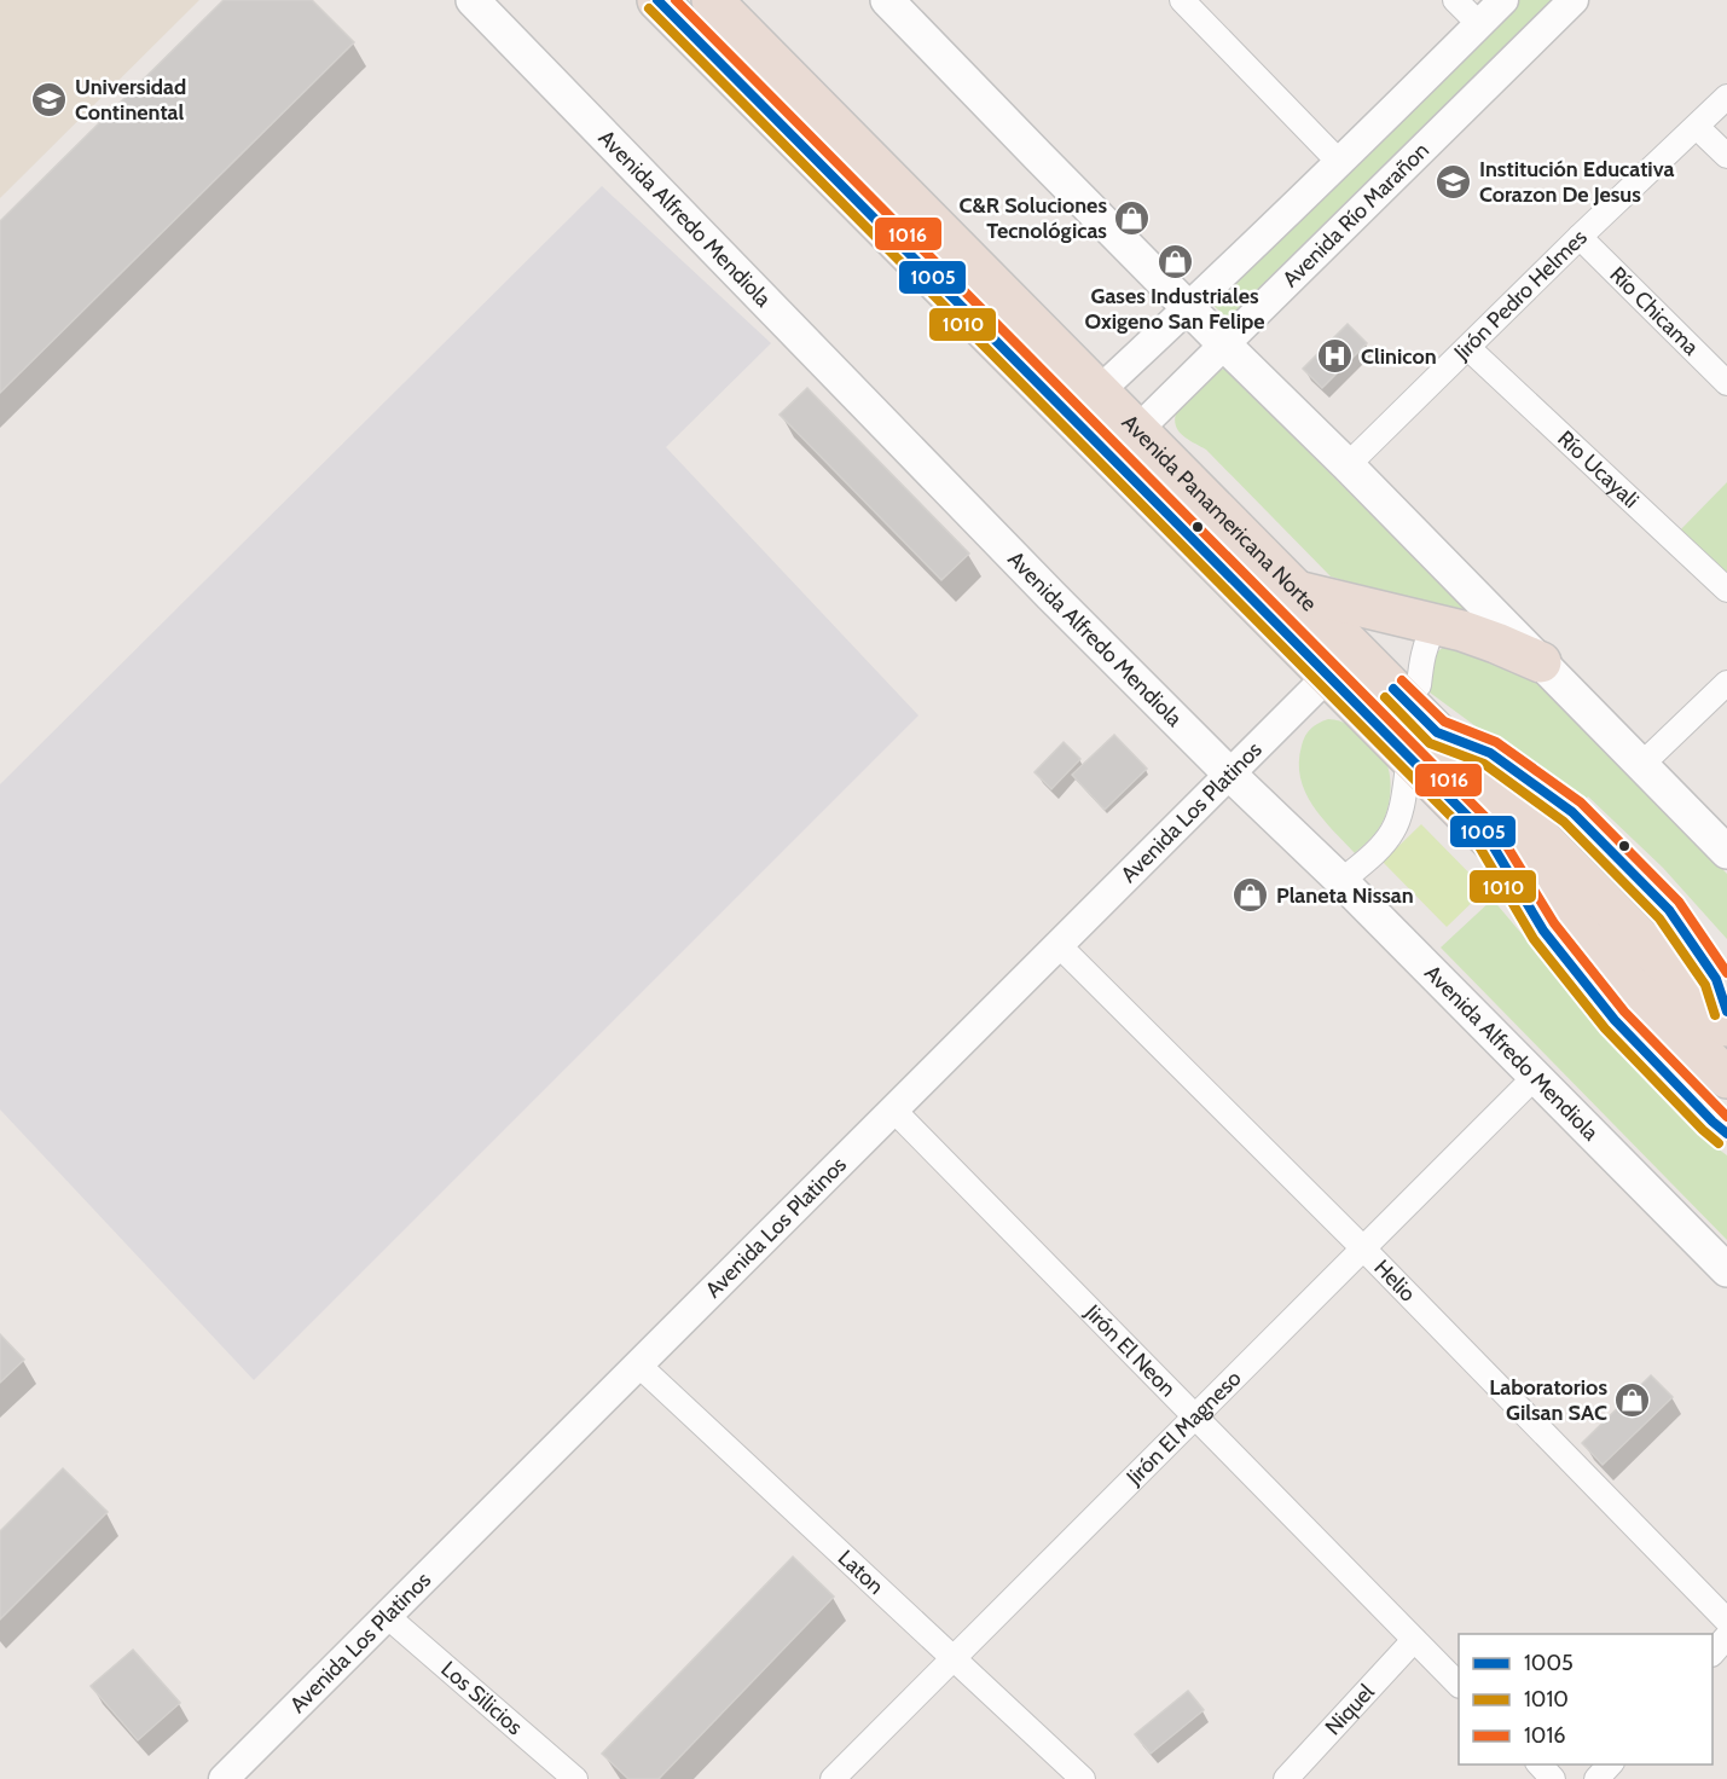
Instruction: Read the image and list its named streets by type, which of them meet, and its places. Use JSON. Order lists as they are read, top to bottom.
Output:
{
  "streets": {
    "highway": ["Avenida Panamericana Norte"],
    "main road": ["Avenida Alfredo Mendiola"],
    "street": [
      "Avenida Río Marañon",
      "Jirón Pedro Helmes",
      "Río Chicama",
      "Río Ucayali",
      "Avenida Los Platinos",
      "Helio",
      "Jirón El Neon",
      "Jirón El Magneso",
      "Laton",
      "Los Silicios",
      "Niquel"
    ]
  },
  "crossings": [
    ["Avenida Río Marañon", "Avenida Panamericana Norte"],
    ["Avenida Alfredo Mendiola", "Avenida Los Platinos"],
    ["Avenida Alfredo Mendiola", "Jirón El Magneso"],
    ["Jirón Pedro Helmes", "Río Chicama"],
    ["Jirón Pedro Helmes", "Río Ucayali"],
    ["Avenida Panamericana Norte", "Avenida Los Platinos"],
    ["Avenida Los Platinos", "Helio"],
    ["Avenida Los Platinos", "Jirón El Neon"],
    ["Avenida Los Platinos", "Laton"],
    ["Avenida Los Platinos", "Los Silicios"],
    ["Helio", "Jirón El Magneso"],
    ["Jirón El Neon", "Jirón El Magneso"],
    ["Jirón El Neon", "Niquel"],
    ["Jirón El Magneso", "Laton"]
  ],
  "places": {
    "school or university": ["Universidad Continental", "Institución Educativa Corazon De Jesus"],
    "shop": [
      "C&R Soluciones Tecnológicas",
      "Gases Industriales Oxigeno San Felipe",
      "Planeta Nissan",
      "Laboratorios Gilsan SAC"
    ],
    "hospital": ["Clinicon"]
  },
  "lines": ["transit line 1005", "transit line 1016", "transit line 1010"],
  "legend": ["1005", "1010", "1016"]
}
